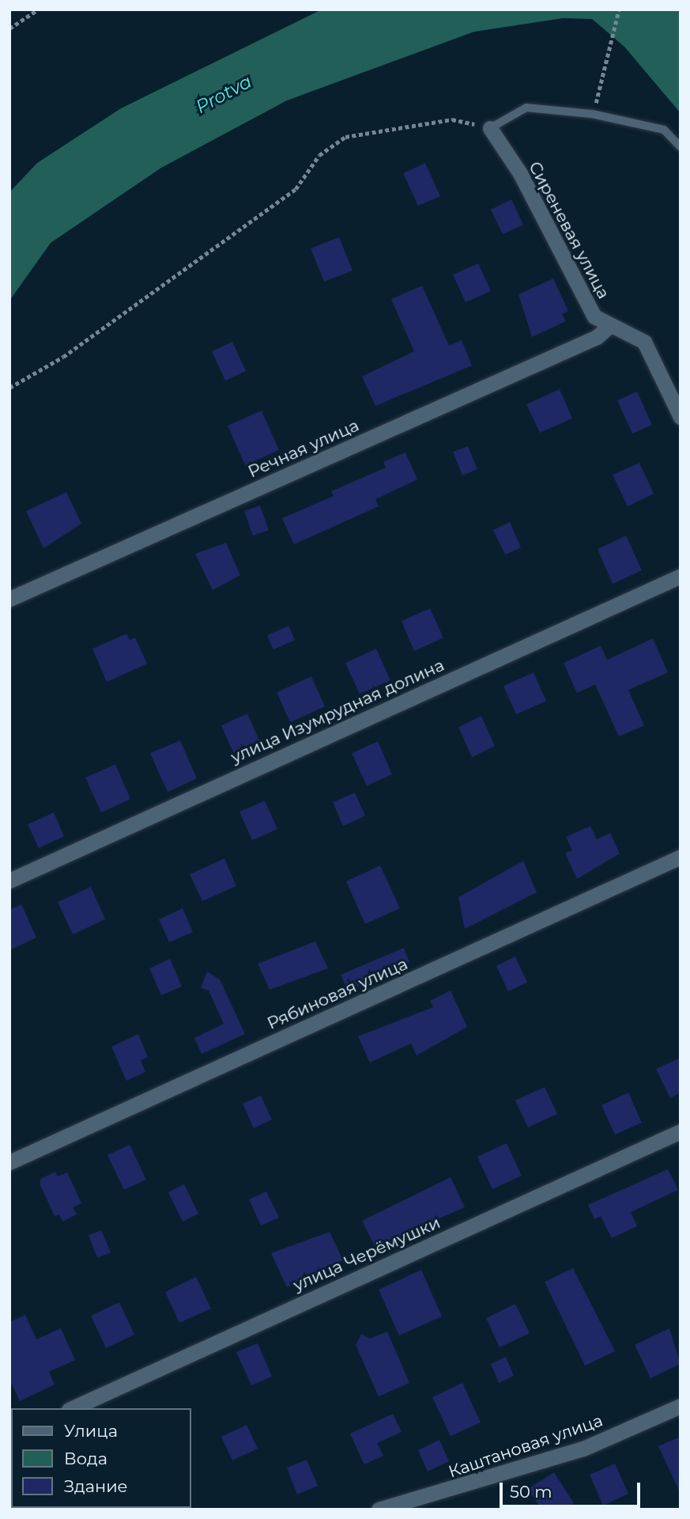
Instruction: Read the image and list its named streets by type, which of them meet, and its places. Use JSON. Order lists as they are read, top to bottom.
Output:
{
  "streets": {
    "street": [
      "Сиреневая улица",
      "Речная улица",
      "улица Изумрудная долина",
      "Рябиновая улица",
      "улица Черёмушки",
      "Каштановая улица"
    ]
  },
  "crossings": [
    ["Сиреневая улица", "Речная улица"]
  ],
  "water": ["Protva"],
  "legend": ["Улица", "Вода", "Здание"],
  "scale_bar": "50 m"
}
